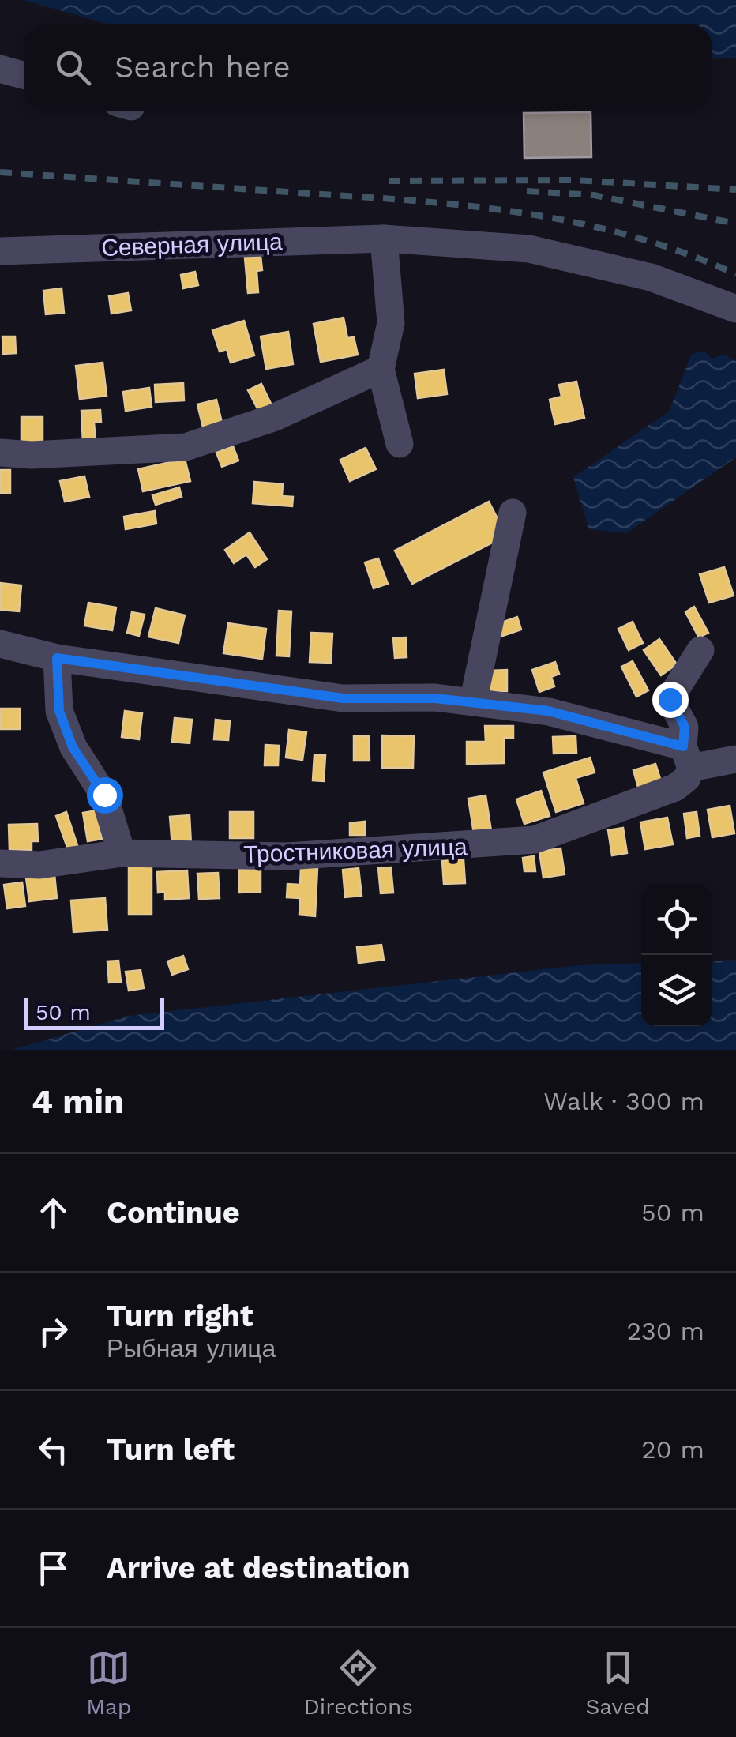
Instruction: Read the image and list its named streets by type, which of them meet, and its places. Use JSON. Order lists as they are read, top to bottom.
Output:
{
  "streets": {
    "street": ["Северная улица", "Тростниковая улица"]
  },
  "scale_bar": "50 m",
  "page": {
    "search": "Search here",
    "scale": "50 m",
    "heading": ["4 min", "Walk · 300 m"],
    "list": [
      ["Continue", "50 m"],
      ["Turn right", "Рыбная улица", "230 m"],
      ["Turn left", "20 m"],
      "Arrive at destination"
    ],
    "nav": ["Map", "Directions", "Saved"]
  }
}
